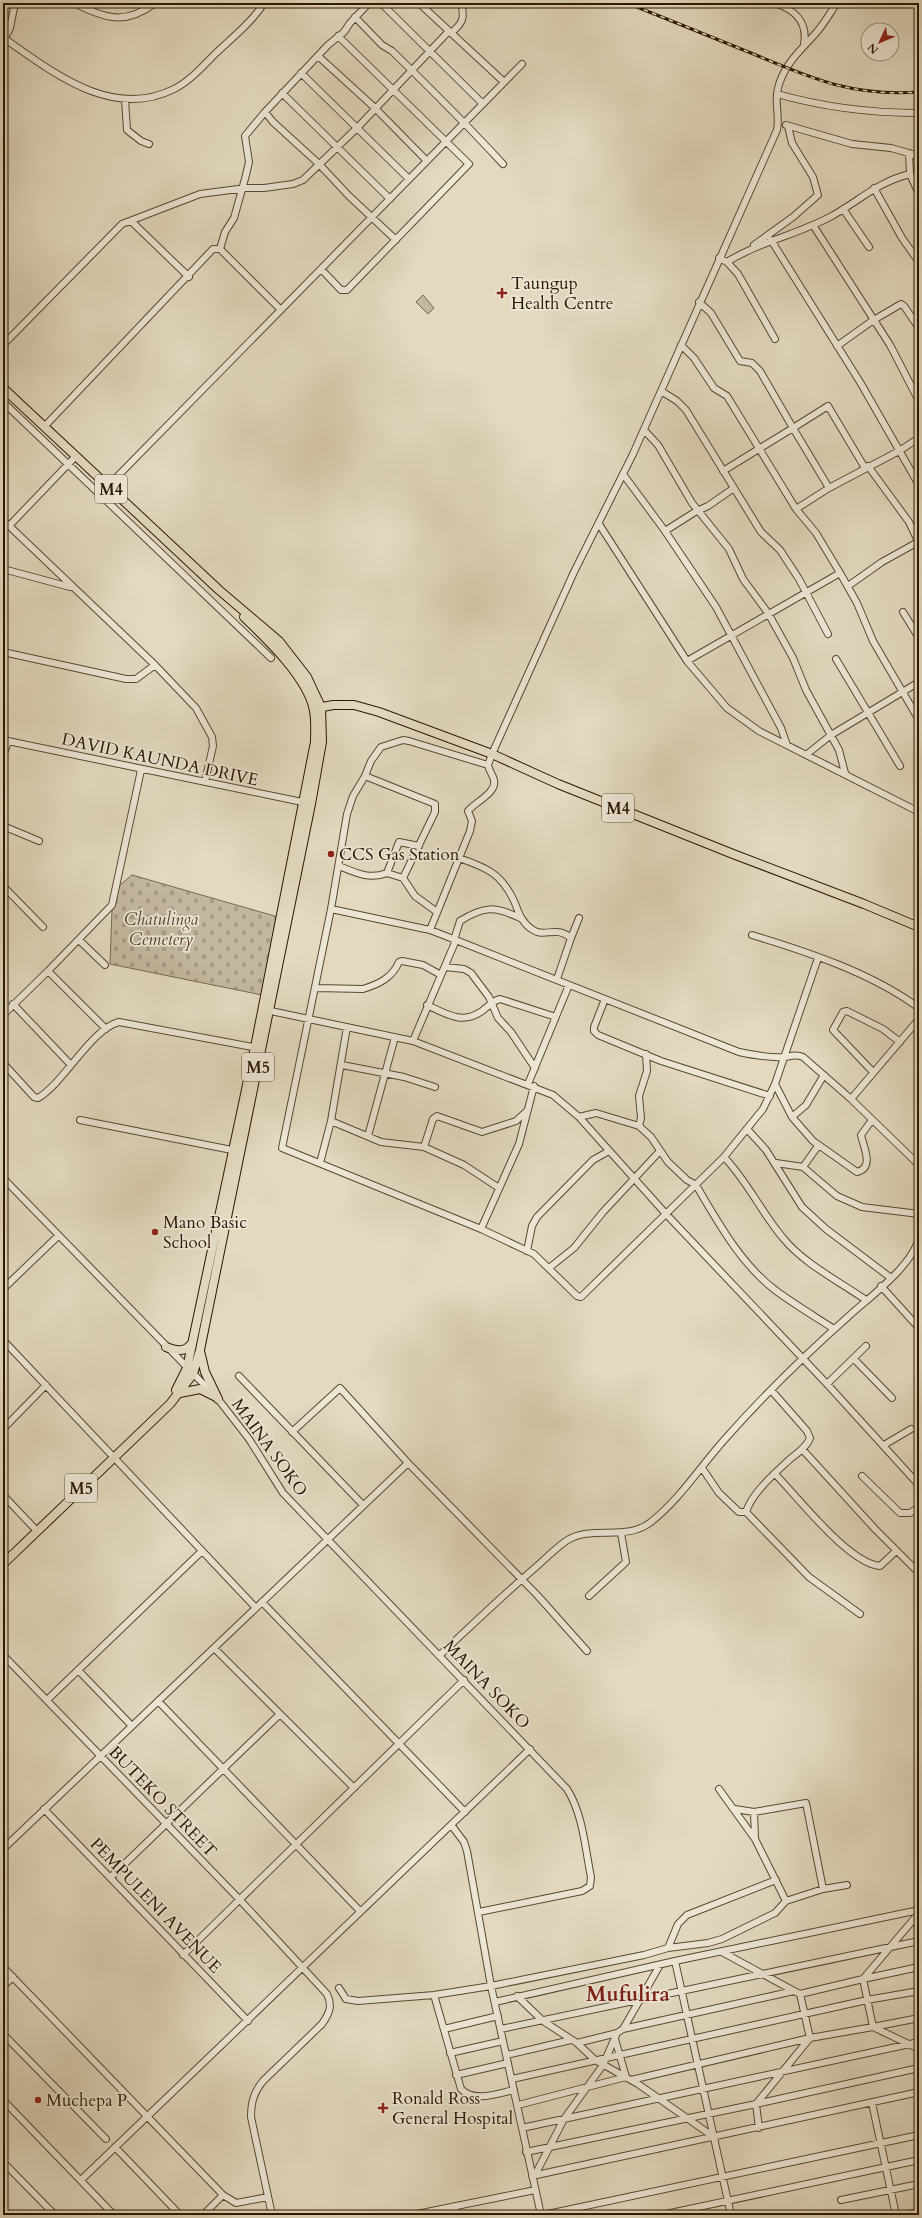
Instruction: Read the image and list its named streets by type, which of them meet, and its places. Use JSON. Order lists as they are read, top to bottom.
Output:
{
  "streets": {
    "main road": ["M4", "M5"],
    "street": [
      "DAVID KAUNDA DRIVE",
      "MAINA SOKO",
      "BUTEKO STREET",
      "PEMPULENI AVENUE"
    ]
  },
  "crossings": [
    ["M4", "M5"],
    ["DAVID KAUNDA DRIVE", "M5"],
    ["M5", "MAINA SOKO"]
  ],
  "districts": ["Mufulira"],
  "parks": ["Chatulinga Cemetery"],
  "places": {
    "health": ["Taungup Health Centre", "Ronald Ross General Hospital"],
    "other": ["CCS Gas Station", "Mano Basic School", "Muchepa P"]
  },
  "north": "bottom left"
}
